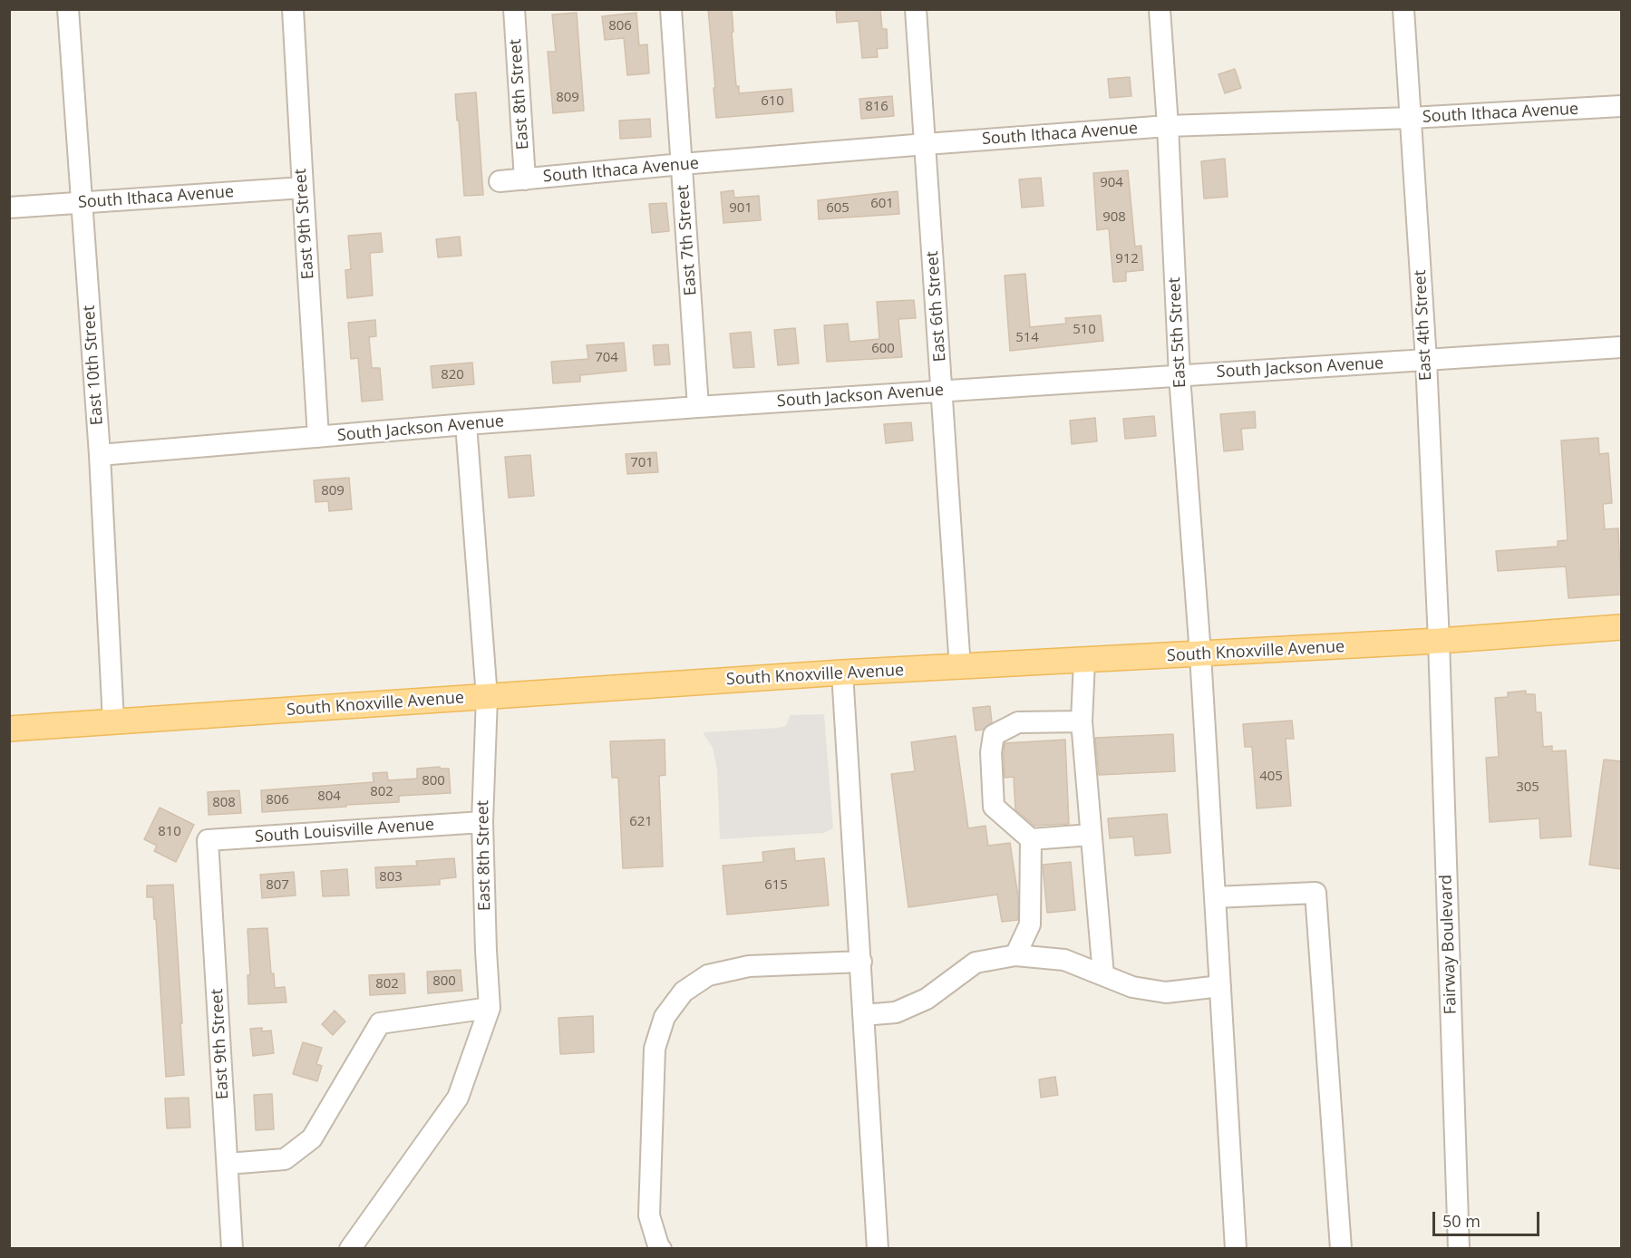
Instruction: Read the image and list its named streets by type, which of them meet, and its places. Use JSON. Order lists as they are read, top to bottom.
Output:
{
  "streets": {
    "main road": ["South Knoxville Avenue"],
    "street": [
      "East 8th Street",
      "South Ithaca Avenue",
      "East 9th Street",
      "East 7th Street",
      "East 6th Street",
      "East 4th Street",
      "East 5th Street",
      "East 10th Street",
      "South Jackson Avenue",
      "South Louisville Avenue",
      "Fairway Boulevard"
    ]
  },
  "crossings": [
    ["East 8th Street", "South Ithaca Avenue"],
    ["East 8th Street", "South Jackson Avenue"],
    ["East 8th Street", "South Knoxville Avenue"],
    ["East 8th Street", "South Louisville Avenue"],
    ["South Ithaca Avenue", "East 9th Street"],
    ["South Ithaca Avenue", "East 7th Street"],
    ["South Ithaca Avenue", "East 6th Street"],
    ["South Ithaca Avenue", "East 4th Street"],
    ["South Ithaca Avenue", "East 5th Street"],
    ["South Ithaca Avenue", "East 10th Street"],
    ["East 9th Street", "South Jackson Avenue"],
    ["East 9th Street", "South Louisville Avenue"],
    ["East 7th Street", "South Jackson Avenue"],
    ["East 6th Street", "South Jackson Avenue"],
    ["East 6th Street", "South Knoxville Avenue"],
    ["East 4th Street", "South Jackson Avenue"],
    ["East 4th Street", "South Knoxville Avenue"],
    ["East 4th Street", "Fairway Boulevard"],
    ["East 5th Street", "South Jackson Avenue"],
    ["East 5th Street", "South Knoxville Avenue"],
    ["East 10th Street", "South Jackson Avenue"],
    ["East 10th Street", "South Knoxville Avenue"],
    ["South Knoxville Avenue", "Fairway Boulevard"]
  ],
  "house_numbers": [
    "806",
    "809",
    "610",
    "816",
    "904",
    "601",
    "901",
    "605",
    "908",
    "912",
    "510",
    "514",
    "600",
    "704",
    "820",
    "701",
    "809",
    "405",
    "800",
    "305",
    "802",
    "804",
    "806",
    "808",
    "621",
    "810",
    "803",
    "807",
    "615",
    "800",
    "802"
  ],
  "scale_bar": "50 m"
}
